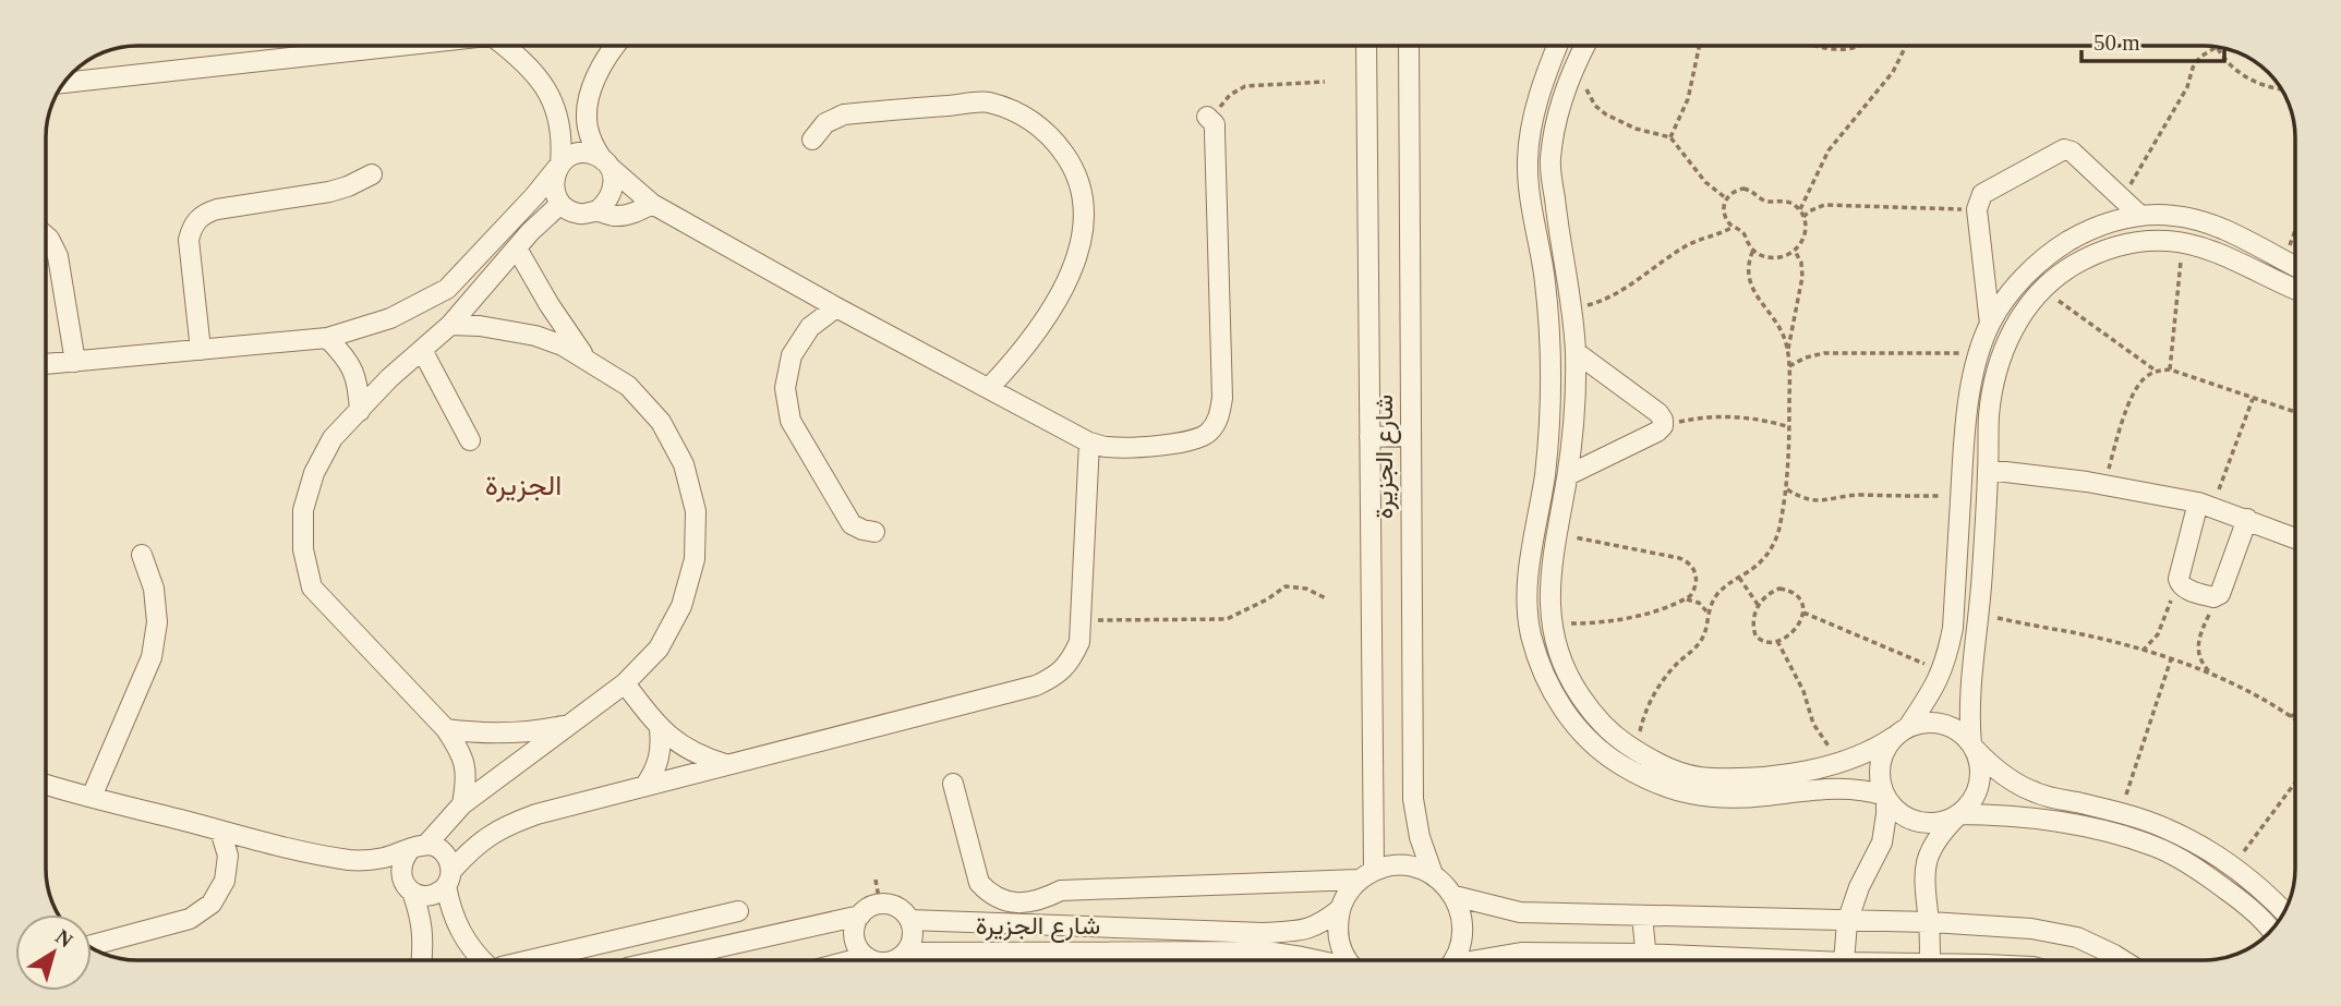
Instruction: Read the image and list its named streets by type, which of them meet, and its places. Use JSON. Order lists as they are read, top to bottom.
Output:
{
  "streets": {
    "street": ["شارع الجزيرة"]
  },
  "districts": ["الجزيرة"],
  "scale_bar": "50 m",
  "north": "top right"
}
